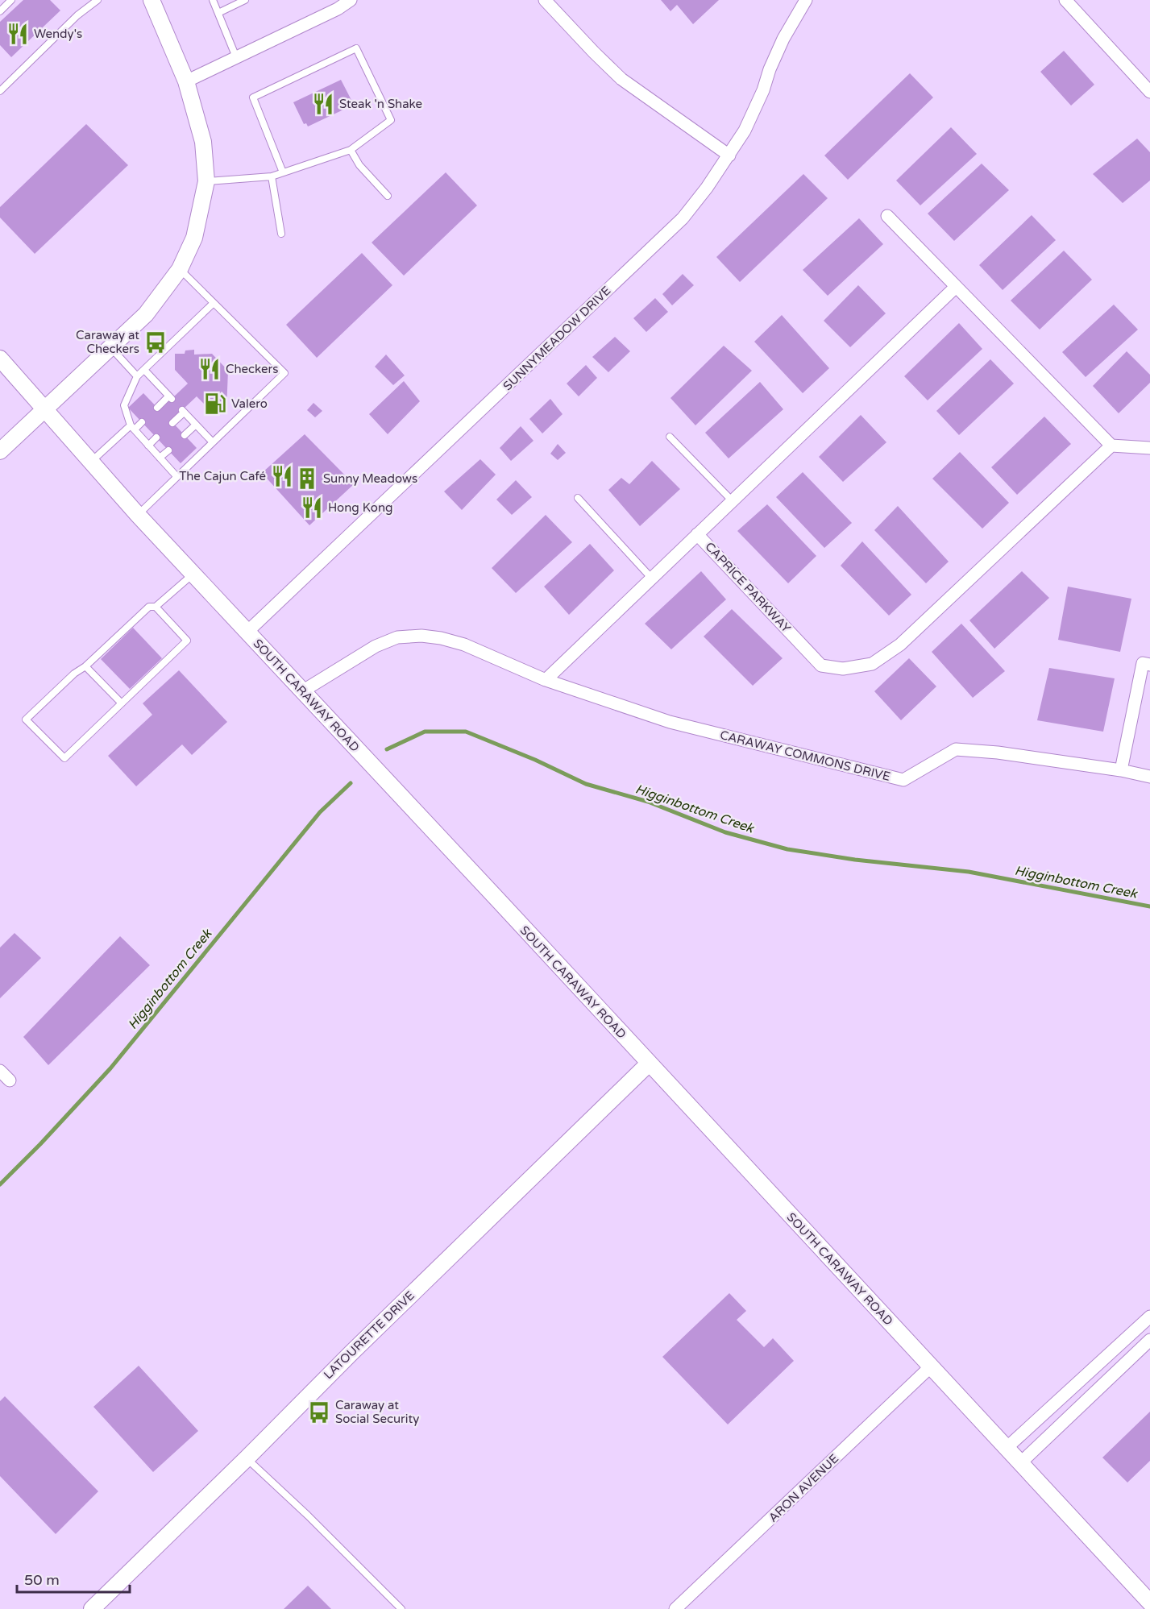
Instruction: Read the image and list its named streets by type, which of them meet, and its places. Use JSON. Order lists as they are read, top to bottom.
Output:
{
  "streets": {
    "street": [
      "SUNNYMEADOW DRIVE",
      "CAPRICE PARKWAY",
      "SOUTH CARAWAY ROAD",
      "CARAWAY COMMONS DRIVE",
      "LATOURETTE DRIVE",
      "ARON AVENUE"
    ]
  },
  "crossings": [
    ["SUNNYMEADOW DRIVE", "SOUTH CARAWAY ROAD"],
    ["CAPRICE PARKWAY", "CARAWAY COMMONS DRIVE"],
    ["SOUTH CARAWAY ROAD", "LATOURETTE DRIVE"],
    ["SOUTH CARAWAY ROAD", "ARON AVENUE"]
  ],
  "water": ["Higginbottom Creek"],
  "places": {
    "restaurant": [
      "Wendy's",
      "Steak 'n Shake",
      "Checkers",
      "The Cajun Café",
      "Hong Kong"
    ],
    "bus stop": ["Caraway at Checkers", "Caraway at Social Security"],
    "fuel station": ["Valero"],
    "building": ["Sunny Meadows"]
  },
  "scale_bar": "50 m"
}
